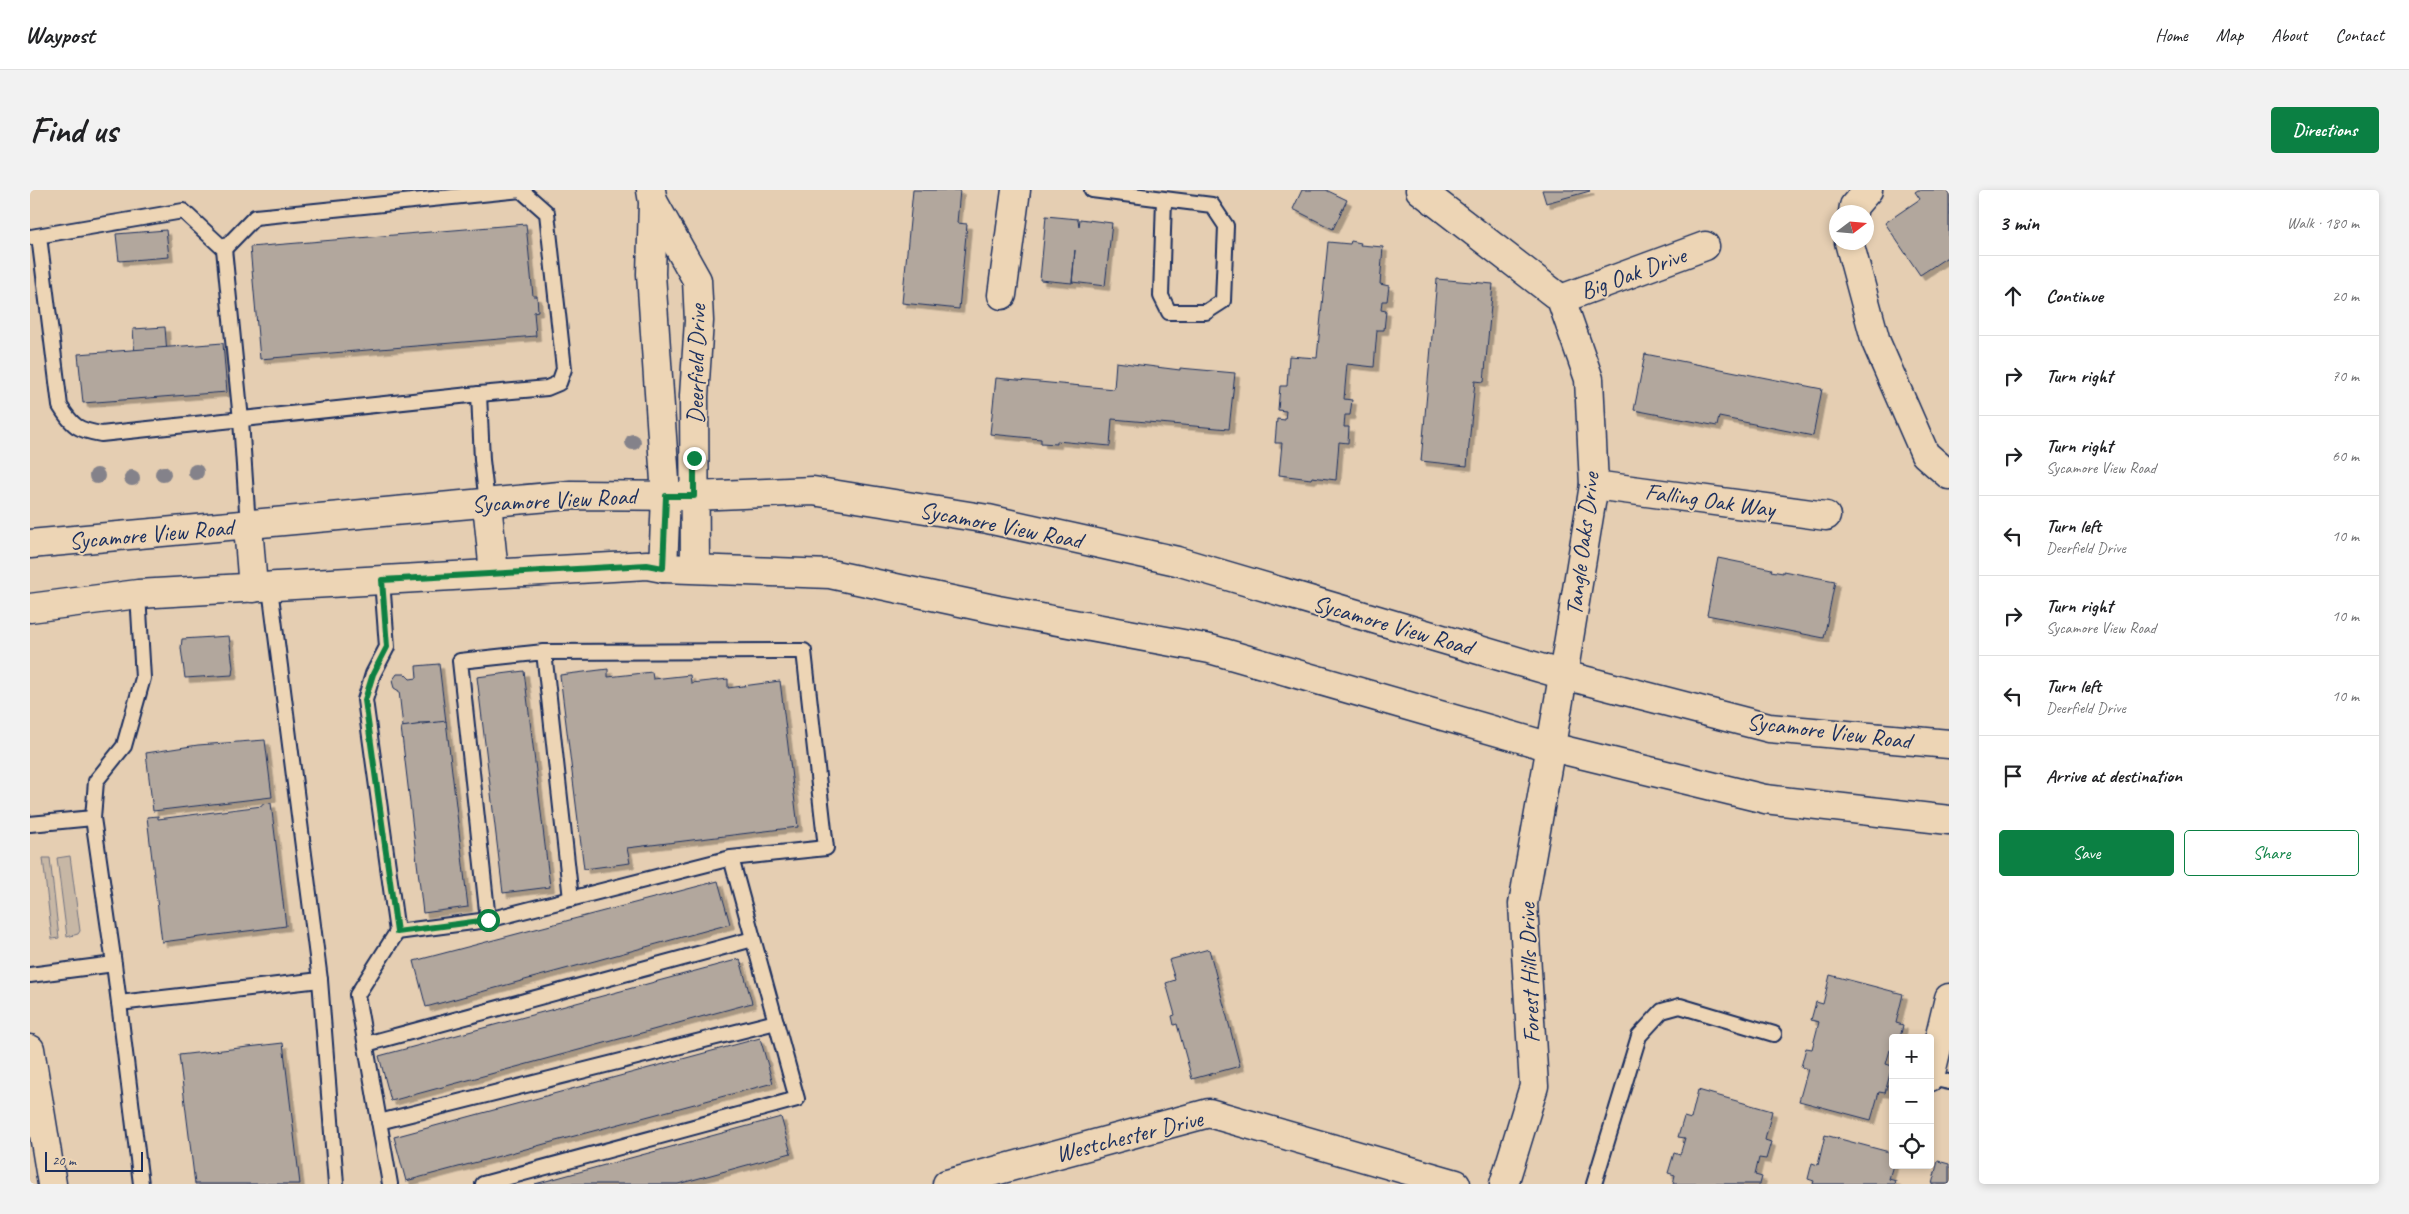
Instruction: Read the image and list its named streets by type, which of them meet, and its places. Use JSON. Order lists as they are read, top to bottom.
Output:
{
  "streets": {
    "main road": [
      "Big Oak Drive",
      "Deerfield Drive",
      "Sycamore View Road",
      "Falling Oak Way",
      "Tangle Oaks Drive",
      "Forest Hills Drive",
      "Westchester Drive"
    ]
  },
  "crossings": [
    ["Big Oak Drive", "Tangle Oaks Drive"],
    ["Deerfield Drive", "Sycamore View Road"],
    ["Sycamore View Road", "Tangle Oaks Drive"],
    ["Sycamore View Road", "Forest Hills Drive"],
    ["Falling Oak Way", "Tangle Oaks Drive"],
    ["Tangle Oaks Drive", "Forest Hills Drive"]
  ],
  "scale_bar": "20 m",
  "north": "right",
  "page": {
    "header": "Waypost",
    "nav": [
      "Home",
      "Map",
      "About",
      "Contact"
    ],
    "buttons": [
      "Directions",
      ["Save", "Share"]
    ],
    "title": "Find us",
    "heading": ["3 min", "Walk · 180 m"],
    "list": [
      ["Continue", "20 m"],
      ["Turn right", "70 m"],
      ["Turn right", "Sycamore View Road", "60 m"],
      ["Turn left", "Deerfield Drive", "10 m"],
      ["Turn right", "Sycamore View Road", "10 m"],
      ["Turn left", "Deerfield Drive", "10 m"],
      "Arrive at destination"
    ],
    "map_buttons": ["+", "−"],
    "scale": "20 m"
  }
}
